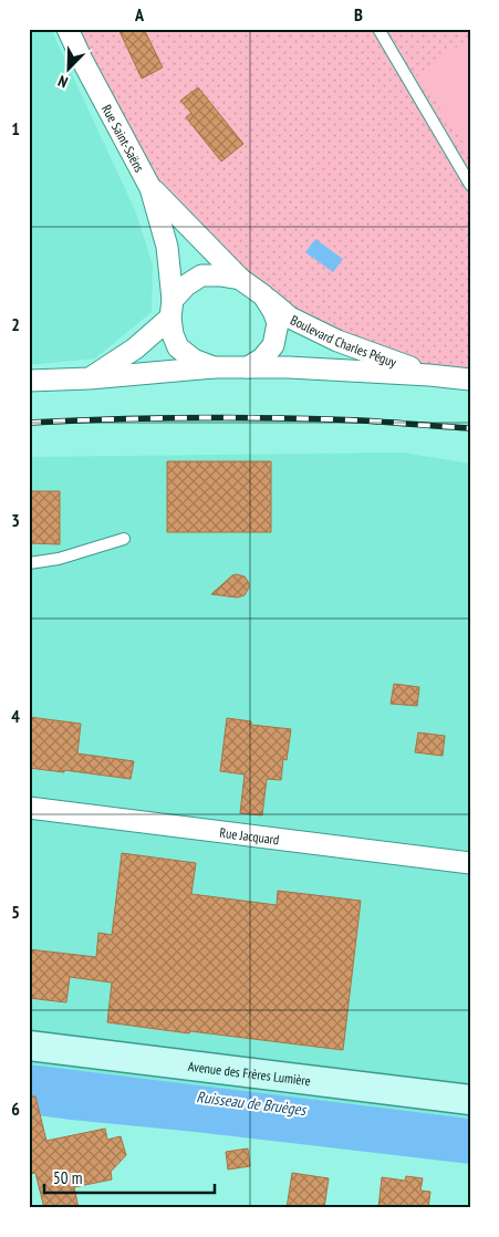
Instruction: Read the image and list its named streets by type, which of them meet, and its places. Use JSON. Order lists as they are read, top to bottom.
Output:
{
  "streets": {
    "street": [
      "Rue Saint-Saëns",
      "Boulevard Charles Péguy",
      "Rue Jacquard",
      "Avenue des Frères Lumière"
    ]
  },
  "crossings": [
    ["Rue Saint-Saëns", "Boulevard Charles Péguy"]
  ],
  "water": ["Ruisseau de Bruèges"],
  "scale_bar": "50 m",
  "north": "bottom left",
  "grid": {
    "columns": ["A", "B"],
    "rows": [
      "1",
      "2",
      "3",
      "4",
      "5",
      "6"
    ]
  }
}
